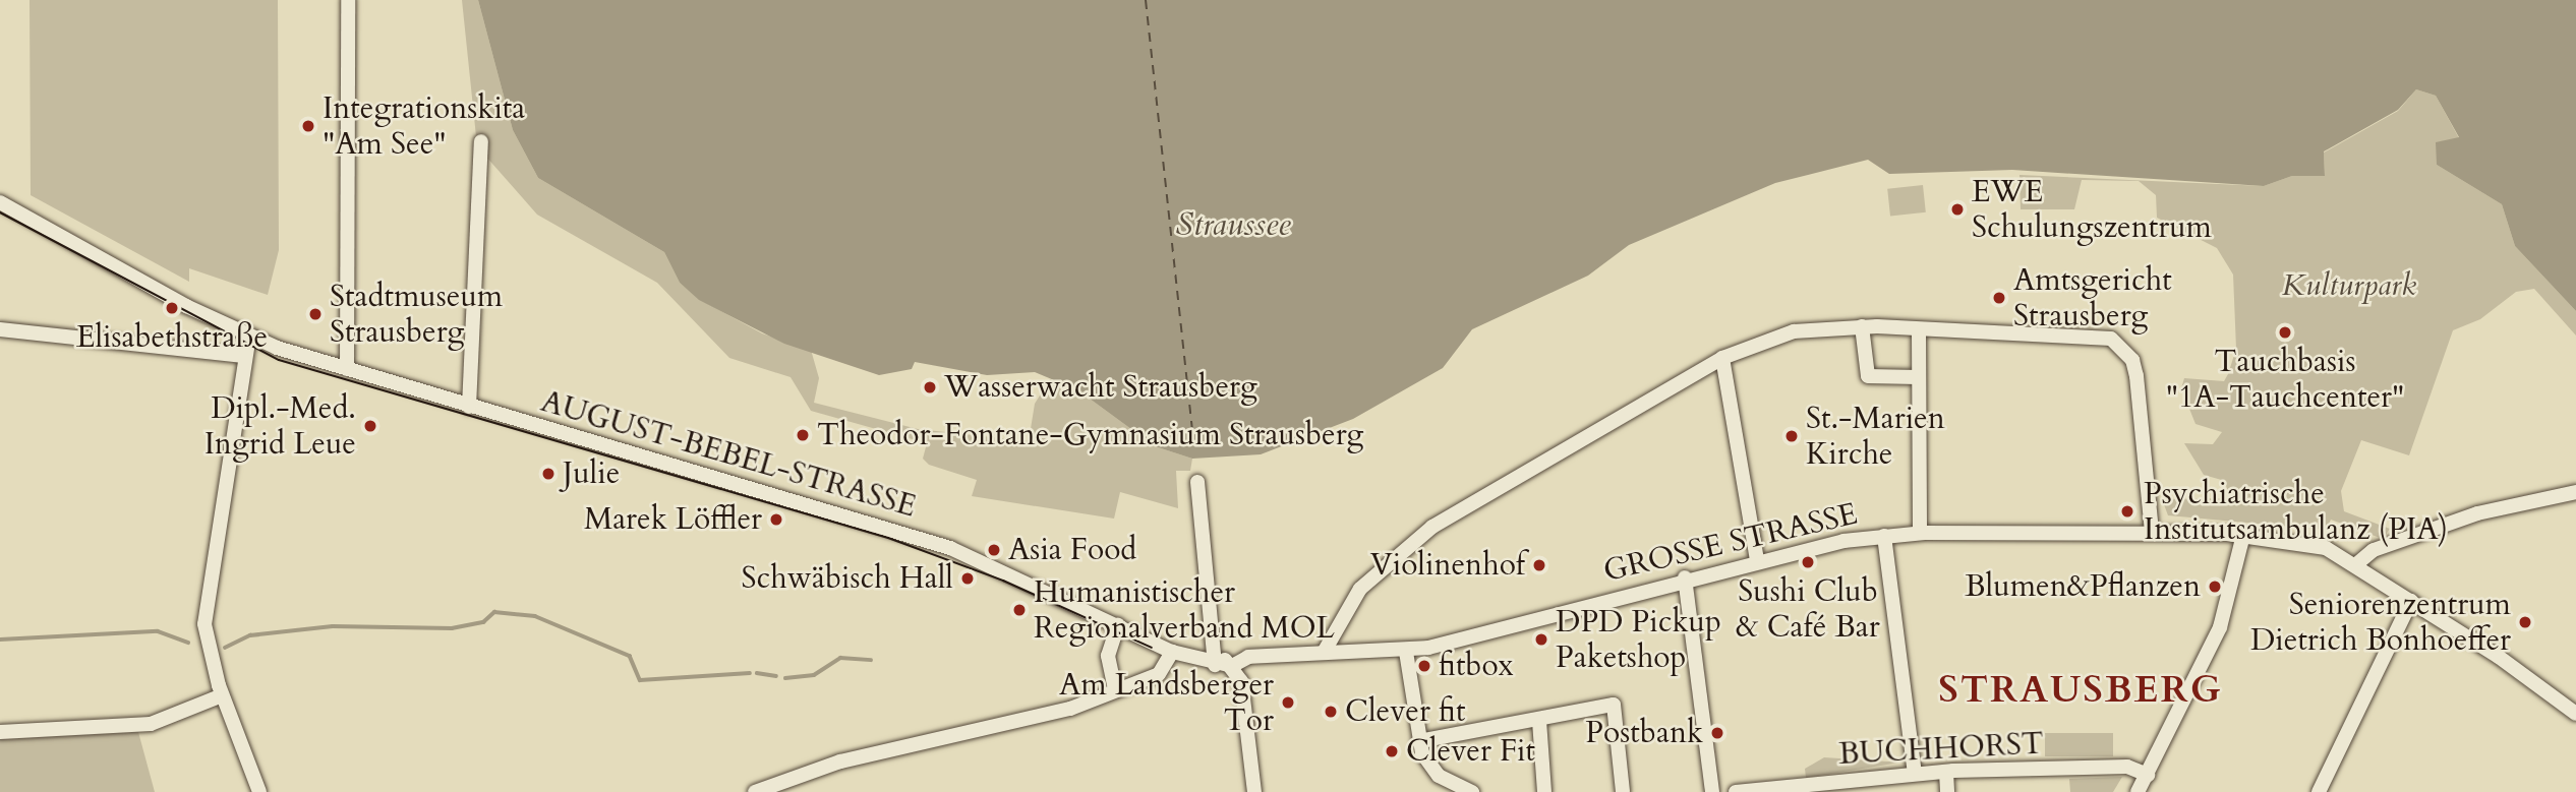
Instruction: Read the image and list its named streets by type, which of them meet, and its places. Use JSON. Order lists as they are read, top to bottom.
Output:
{
  "streets": {
    "street": ["AUGUST-BEBEL-STRASSE", "GROSSE STRASSE", "BUCHHORST"]
  },
  "crossings": [
    ["AUGUST-BEBEL-STRASSE", "GROSSE STRASSE"]
  ],
  "districts": ["STRAUSBERG"],
  "water": ["Straussee"],
  "parks": ["Kulturpark"],
  "places": [
    "Integrationskita \"Am See\"",
    "EWE Schulungszentrum",
    "Amtsgericht Strausberg",
    "Elisabethstraße",
    "Stadtmuseum Strausberg",
    "Tauchbasis \"1A-Tauchcenter\"",
    "Wasserwacht Strausberg",
    "Dipl.-Med. Ingrid Leue",
    "Theodor-Fontane-Gymnasium Strausberg",
    "St.-Marien Kirche",
    "Julie",
    "Psychiatrische Institutsambulanz (PIA)",
    "Marek Löffler",
    "Asia Food",
    "Sushi Club & Café Bar",
    "Violinenhof",
    "Schwäbisch Hall",
    "Blumen&Pflanzen",
    "Humanistischer Regionalverband MOL",
    "Seniorenzentrum Dietrich Bonhoeffer",
    "DPD Pickup Paketshop",
    "fitbox",
    "Am Landsberger Tor",
    "Clever fit",
    "Postbank",
    "Clever Fit"
  ]
}
